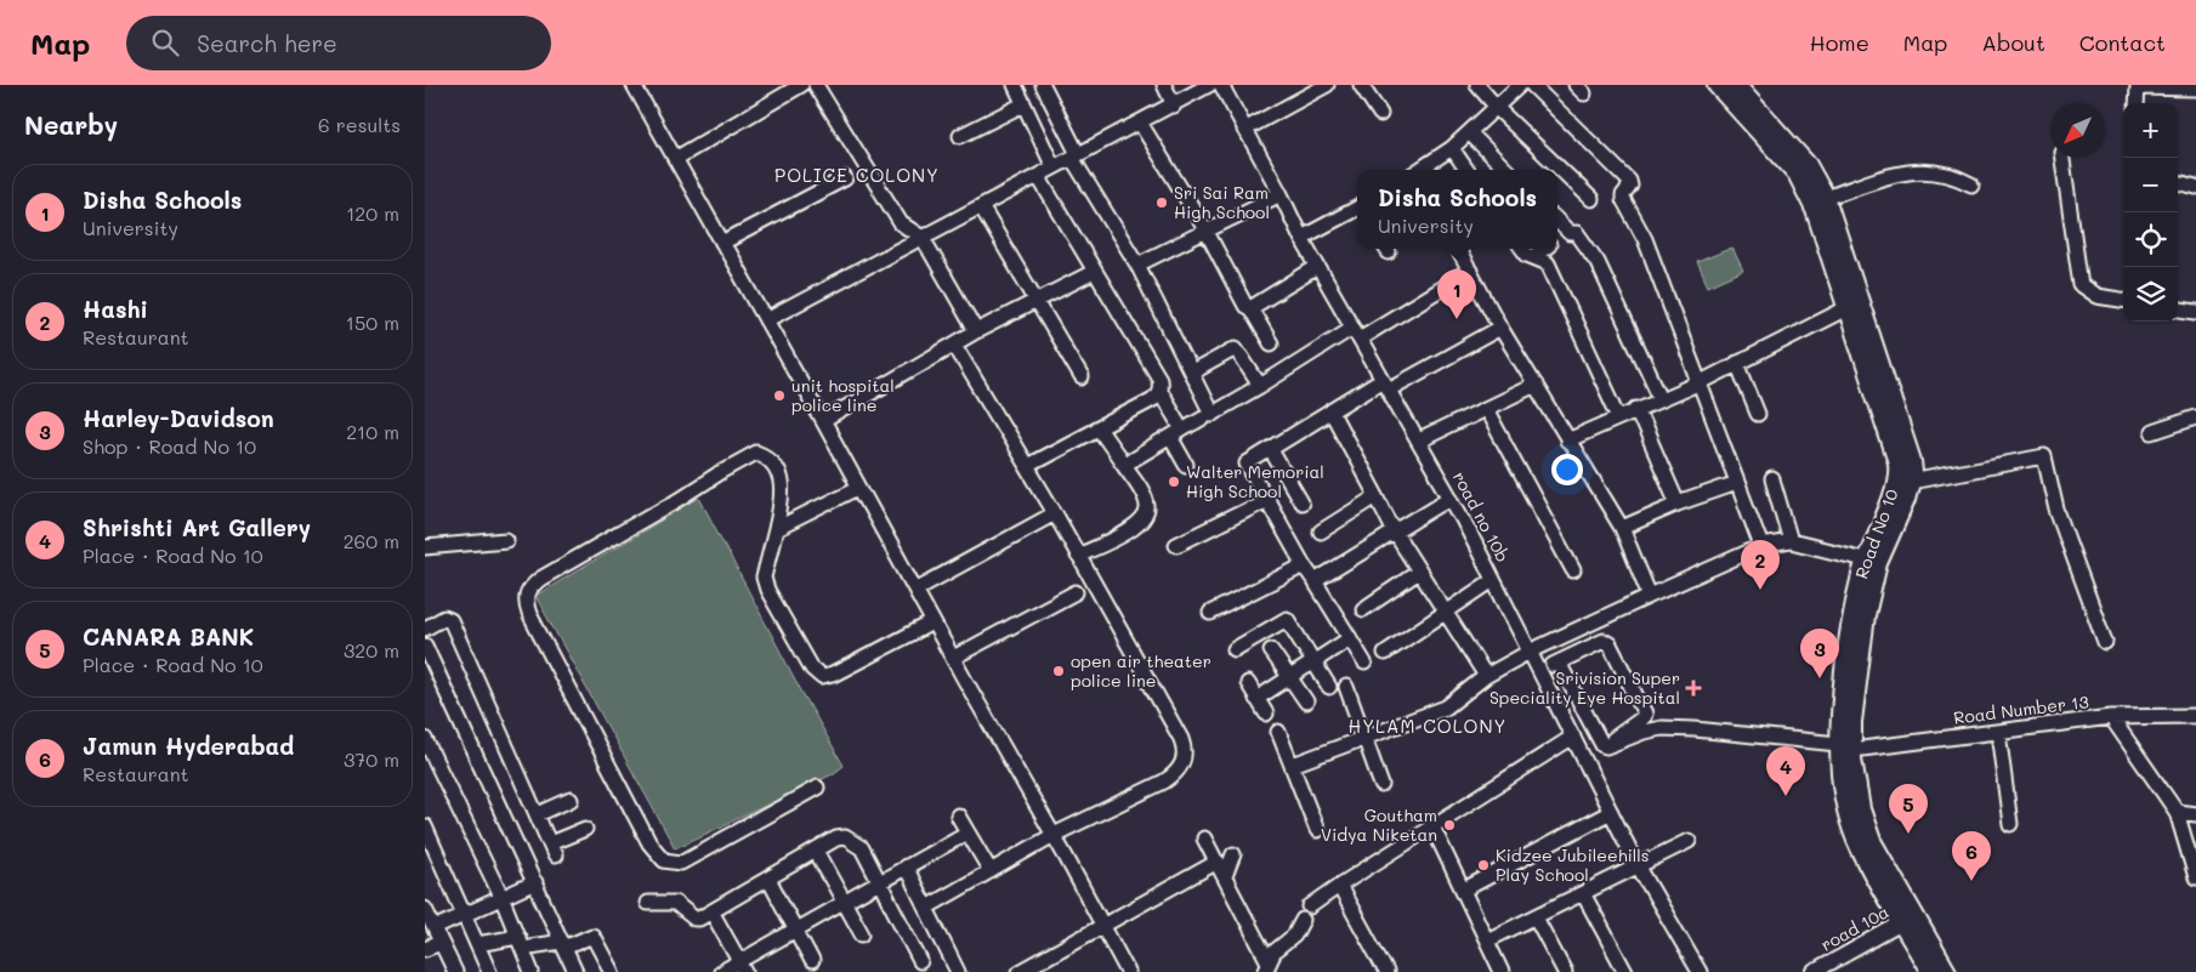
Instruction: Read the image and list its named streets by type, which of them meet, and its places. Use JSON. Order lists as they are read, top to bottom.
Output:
{
  "streets": {
    "main road": ["Road No 10"],
    "street": ["road no 10b", "Road Number 13", "road 10a"]
  },
  "crossings": [
    ["Road No 10", "Road Number 13"],
    ["Road No 10", "road 10a"]
  ],
  "districts": ["POLICE COLONY", "HYLAM COLONY"],
  "places": {
    "other": [
      "Sri Sai Ram High School",
      "unit hospital police line",
      "Walter Memorial High School",
      "open air theater police line",
      "Goutham Vidya Niketan",
      "Kidzee Jubileehills Play School"
    ],
    "health": ["Srivision Super Speciality Eye Hospital"]
  },
  "north": "bottom left",
  "page": {
    "header": "Map",
    "search": "Search here",
    "nav": [
      "Home",
      "Map",
      "About",
      "Contact"
    ],
    "heading": ["Nearby", "6 results"],
    "map_buttons": ["+", "−"],
    "list": [
      {
        "mark": "1",
        "name": "Disha Schools",
        "note": "University",
        "value": "120 m"
      },
      {
        "mark": "2",
        "name": "Hashi",
        "note": "Restaurant",
        "value": "150 m"
      },
      {
        "mark": "3",
        "name": "Harley-Davidson",
        "note": "Shop · Road No 10",
        "value": "210 m"
      },
      {
        "mark": "4",
        "name": "Shrishti Art Gallery",
        "note": "Place · Road No 10",
        "value": "260 m"
      },
      {
        "mark": "5",
        "name": "CANARA BANK",
        "note": "Place · Road No 10",
        "value": "320 m"
      },
      {
        "mark": "6",
        "name": "Jamun Hyderabad",
        "note": "Restaurant",
        "value": "370 m"
      }
    ],
    "popup": ["Disha Schools", "University"],
    "pins": [
      "1",
      "2",
      "3",
      "4",
      "5",
      "6"
    ]
  }
}
